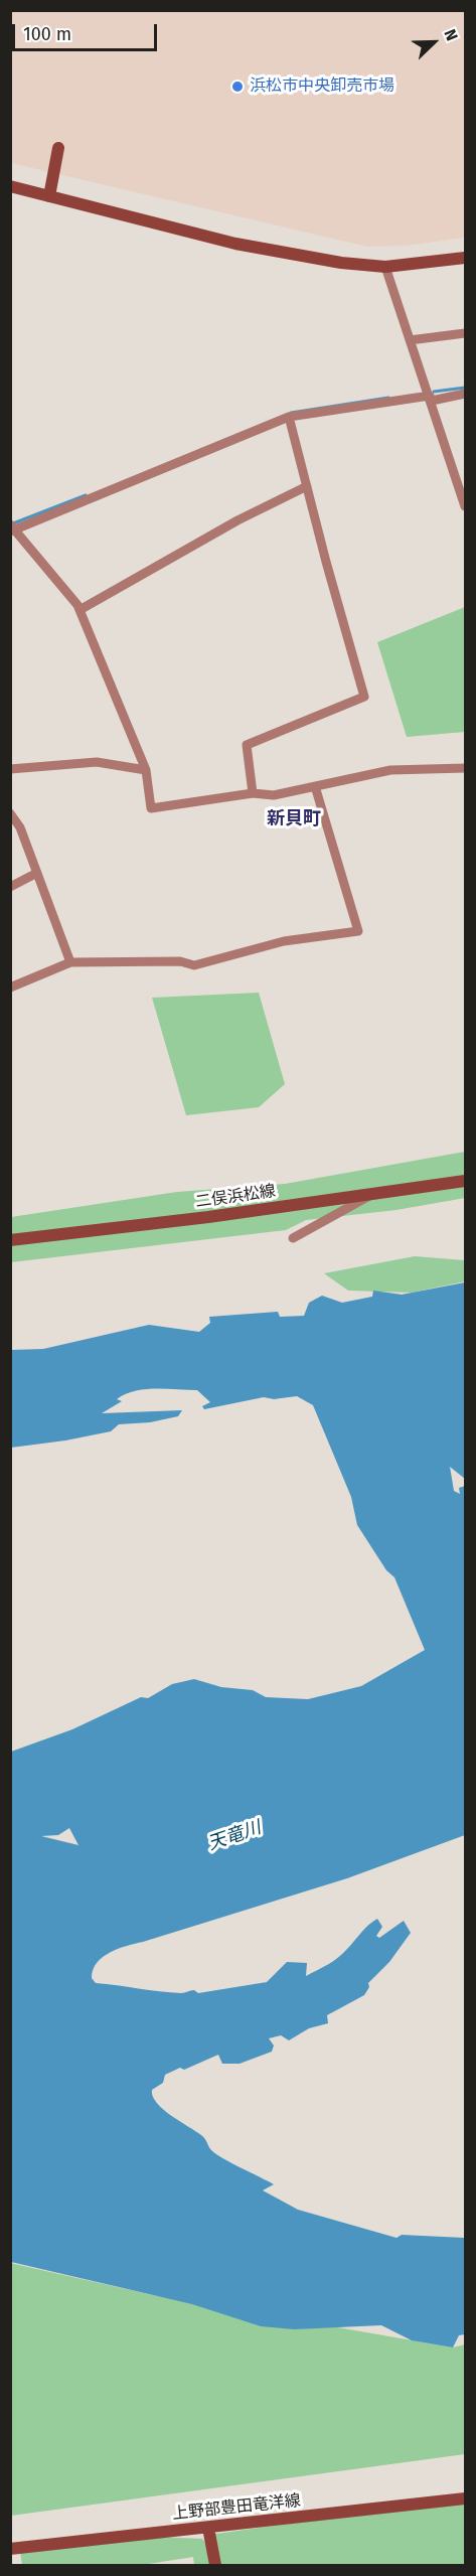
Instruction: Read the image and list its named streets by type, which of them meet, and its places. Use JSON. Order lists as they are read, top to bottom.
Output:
{
  "streets": {
    "main road": ["二俣浜松線", "上野部豊田竜洋線"]
  },
  "districts": ["新貝町"],
  "water": ["天竜川"],
  "places": ["浜松市中央卸売市場"],
  "scale_bar": "100 m",
  "north": "top right"
}
